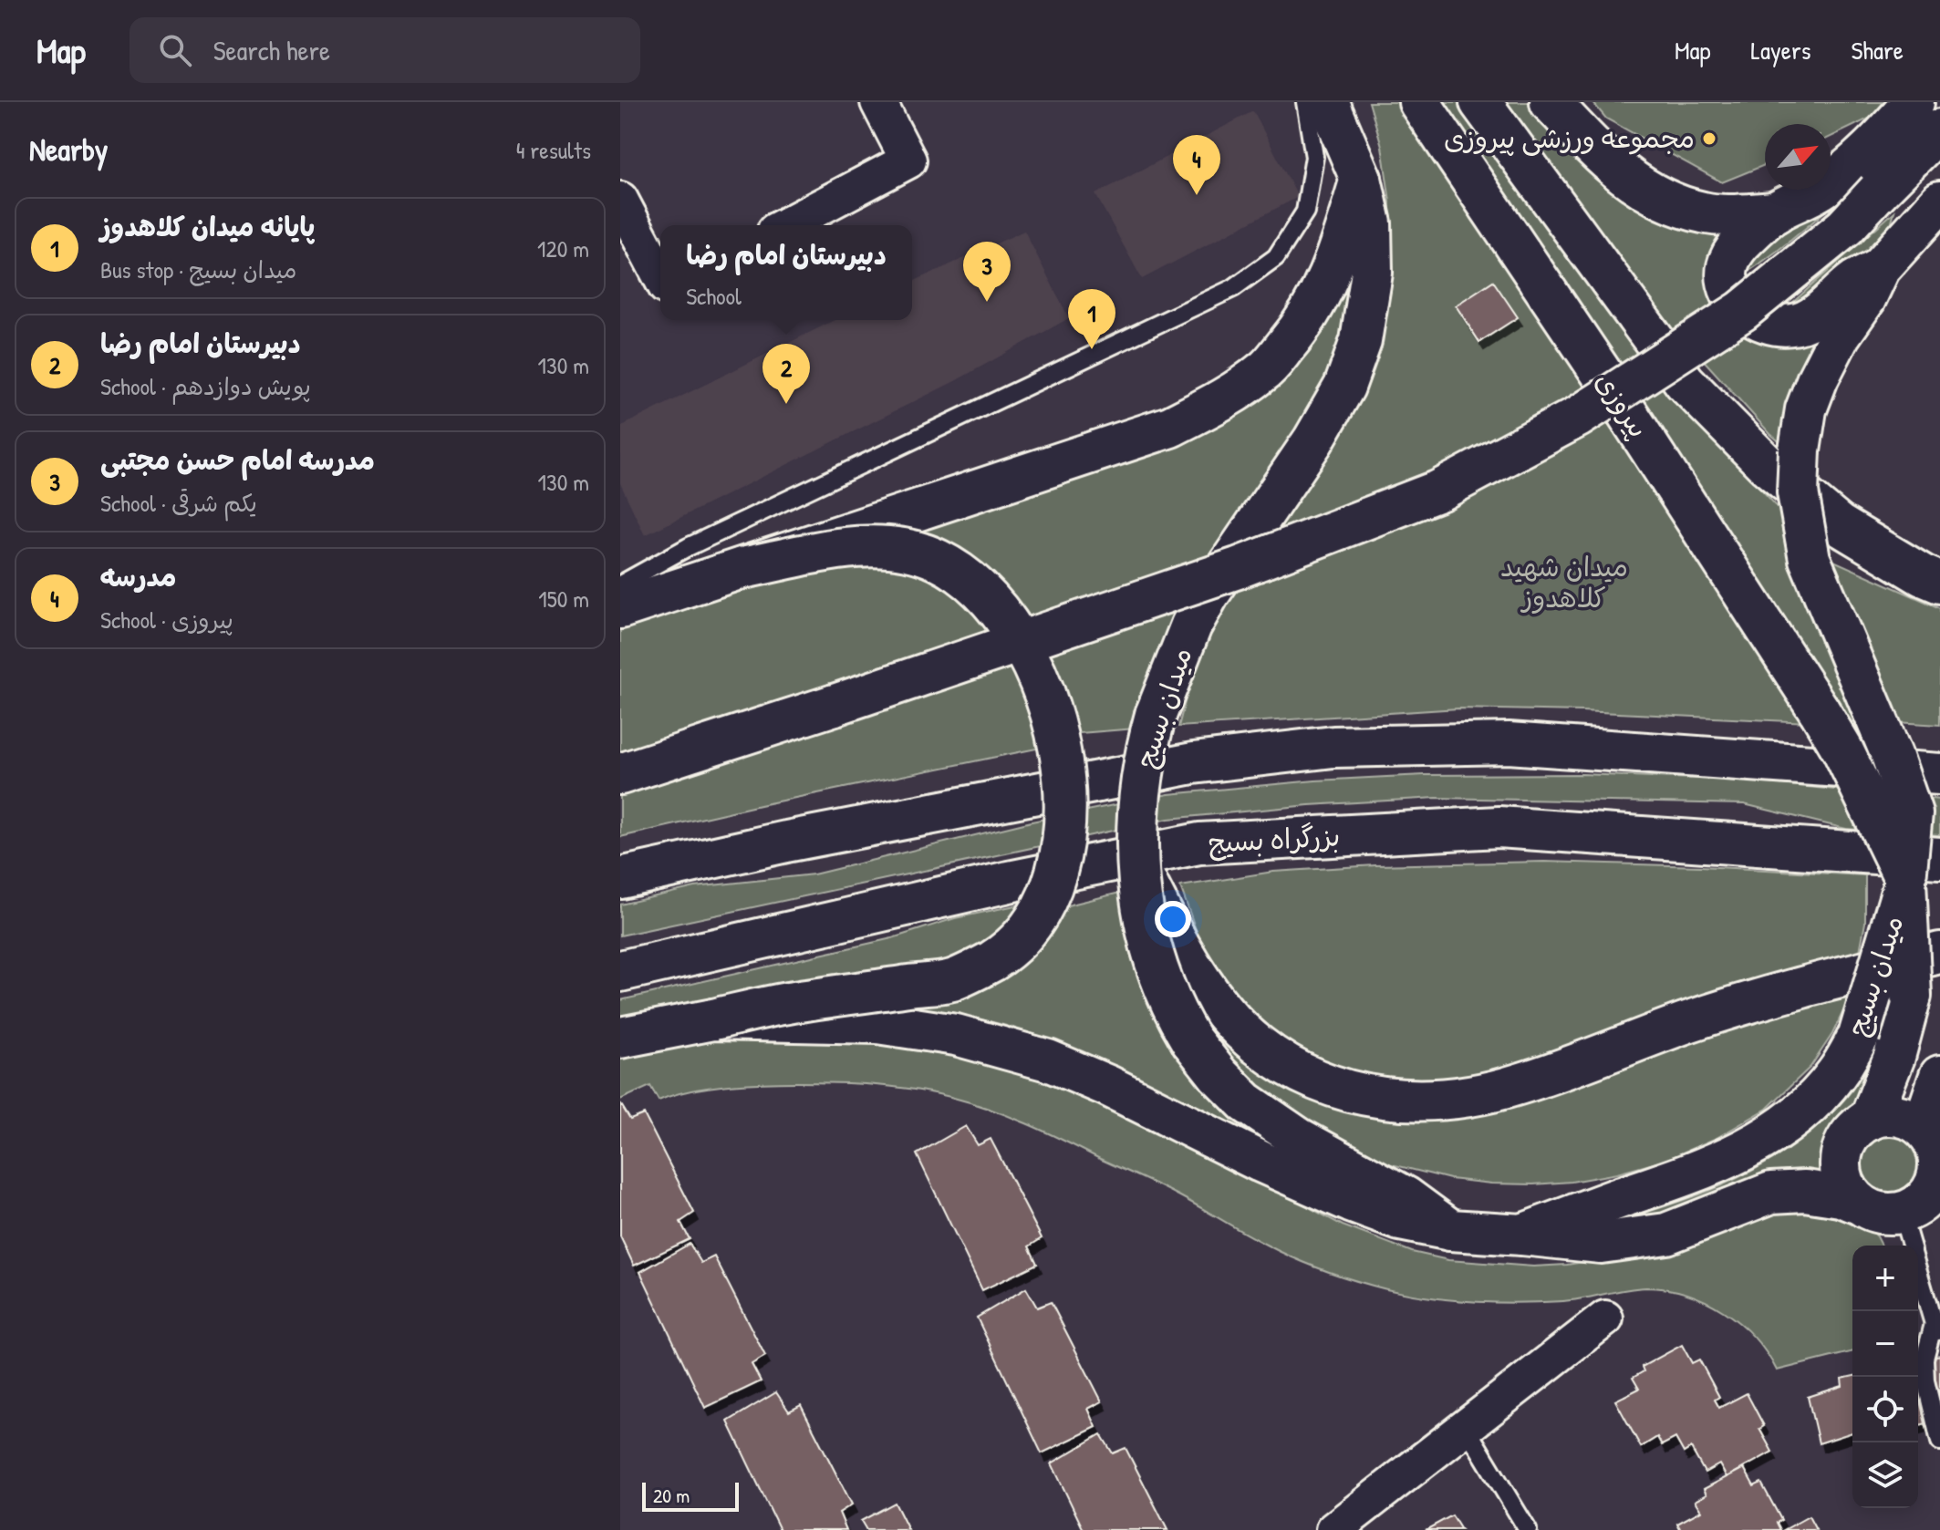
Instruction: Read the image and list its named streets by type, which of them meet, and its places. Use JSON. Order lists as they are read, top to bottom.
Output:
{
  "streets": {
    "main road": ["پیروزی", "میدان بسیج", "بزرگراه بسیج"]
  },
  "crossings": [
    ["پیروزی", "میدان بسیج"]
  ],
  "parks": ["میدان شهید کلاهدوز"],
  "places": ["مجموعه ورزشی پیروزی"],
  "scale_bar": "20 m",
  "north": "top right",
  "page": {
    "header": "Map",
    "search": "Search here",
    "nav": ["Map", "Layers", "Share"],
    "heading": ["Nearby", "4 results"],
    "pins": [
      "4",
      "3",
      "1",
      "2"
    ],
    "list": [
      {
        "mark": "1",
        "name": "پایانه میدان کلاهدوز",
        "note": "Bus stop · میدان بسیج",
        "value": "120 m"
      },
      {
        "mark": "2",
        "name": "دبیرستان امام رضا",
        "note": "School · پویش دوازدهم",
        "value": "130 m"
      },
      {
        "mark": "3",
        "name": "مدرسه امام حسن مجتبی",
        "note": "School · یکم شرقی",
        "value": "130 m"
      },
      {
        "mark": "4",
        "name": "مدرسه",
        "note": "School · پیروزی",
        "value": "150 m"
      }
    ],
    "popup": ["دبیرستان امام رضا", "School"],
    "map_buttons": ["+", "−"],
    "scale": "20 m"
  }
}
